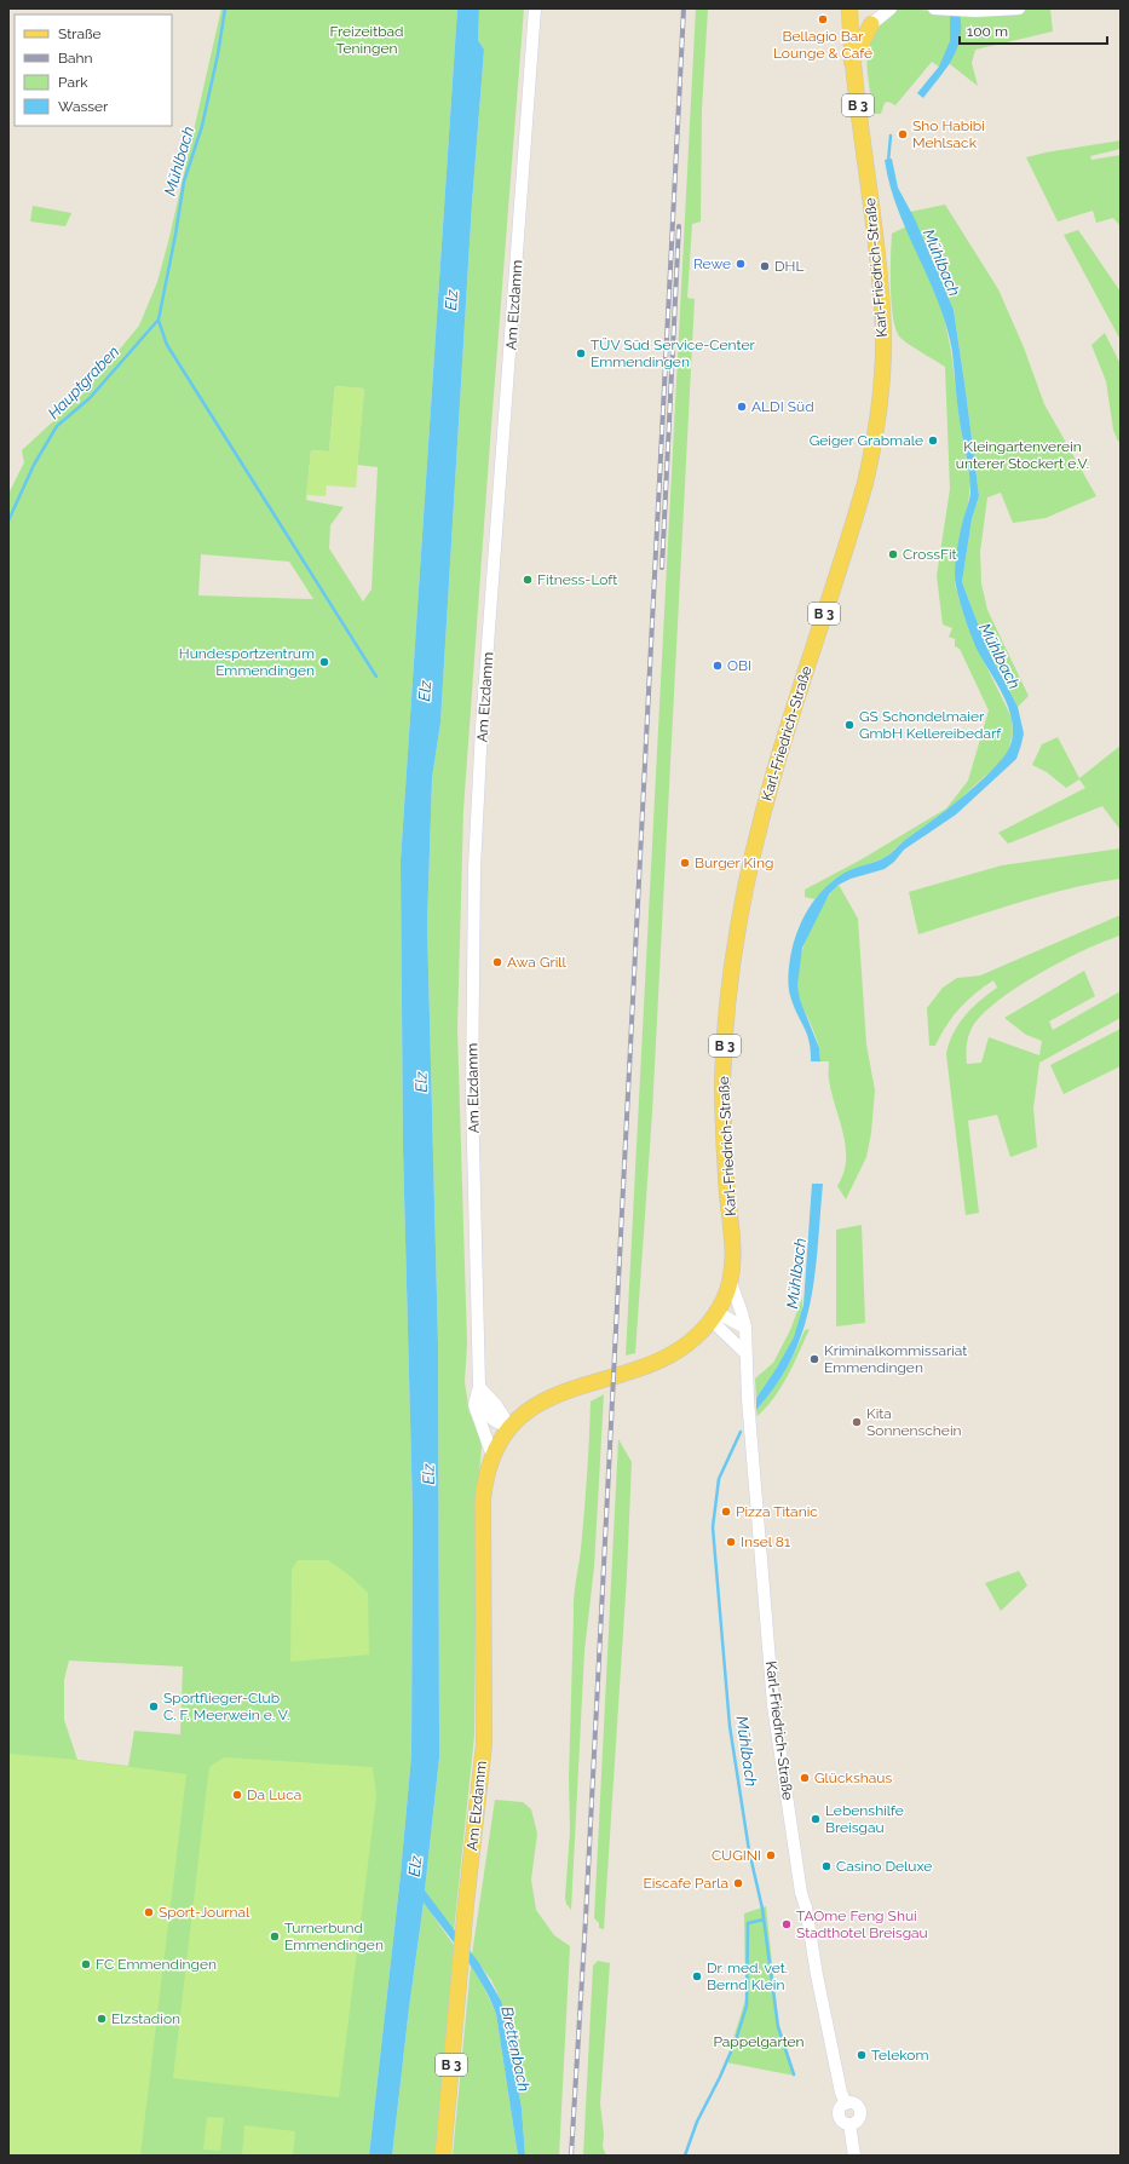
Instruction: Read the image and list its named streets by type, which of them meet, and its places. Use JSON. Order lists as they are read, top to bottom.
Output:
{
  "streets": {
    "main road": ["B 3", "Karl-Friedrich-Straße", "Am Elzdamm"]
  },
  "crossings": [
    ["B 3", "Karl-Friedrich-Straße"],
    ["Karl-Friedrich-Straße", "Am Elzdamm"]
  ],
  "water": [
    "Mühlbach",
    "Elz",
    "Hauptgraben",
    "Brettenbach"
  ],
  "parks": ["Freizeitbad Teningen", "Kleingartenverein unterer Stockert e.V.", "Pappelgarten"],
  "places": [
    "Bellagio Bar Lounge & Café",
    "Sho Habibi Mehlsack",
    "Rewe",
    "DHL",
    "TÜV Süd Service-Center Emmendingen",
    "ALDI Süd",
    "Geiger Grabmale",
    "CrossFit",
    "Fitness-Loft",
    "Hundesportzentrum Emmendingen",
    "OBI",
    "GS Schondelmaier GmbH Kellereibedarf",
    "Burger King",
    "Awa Grill",
    "Kriminalkommissariat Emmendingen",
    "Kita Sonnenschein",
    "Pizza Titanic",
    "Insel 81",
    "Sportflieger-Club C. F. Meerwein e. V.",
    "Glückshaus",
    "Da Luca",
    "Lebenshilfe Breisgau",
    "CUGINI",
    "Casino Deluxe",
    "Eiscafe Parla",
    "Sport-Journal",
    "TAOme Feng Shui Stadthotel Breisgau",
    "Turnerbund Emmendingen",
    "FC Emmendingen",
    "Dr. med. vet. Bernd Klein",
    "Elzstadion",
    "Telekom"
  ],
  "legend": [
    "Straße",
    "Bahn",
    "Park",
    "Wasser"
  ],
  "scale_bar": "100 m"
}
